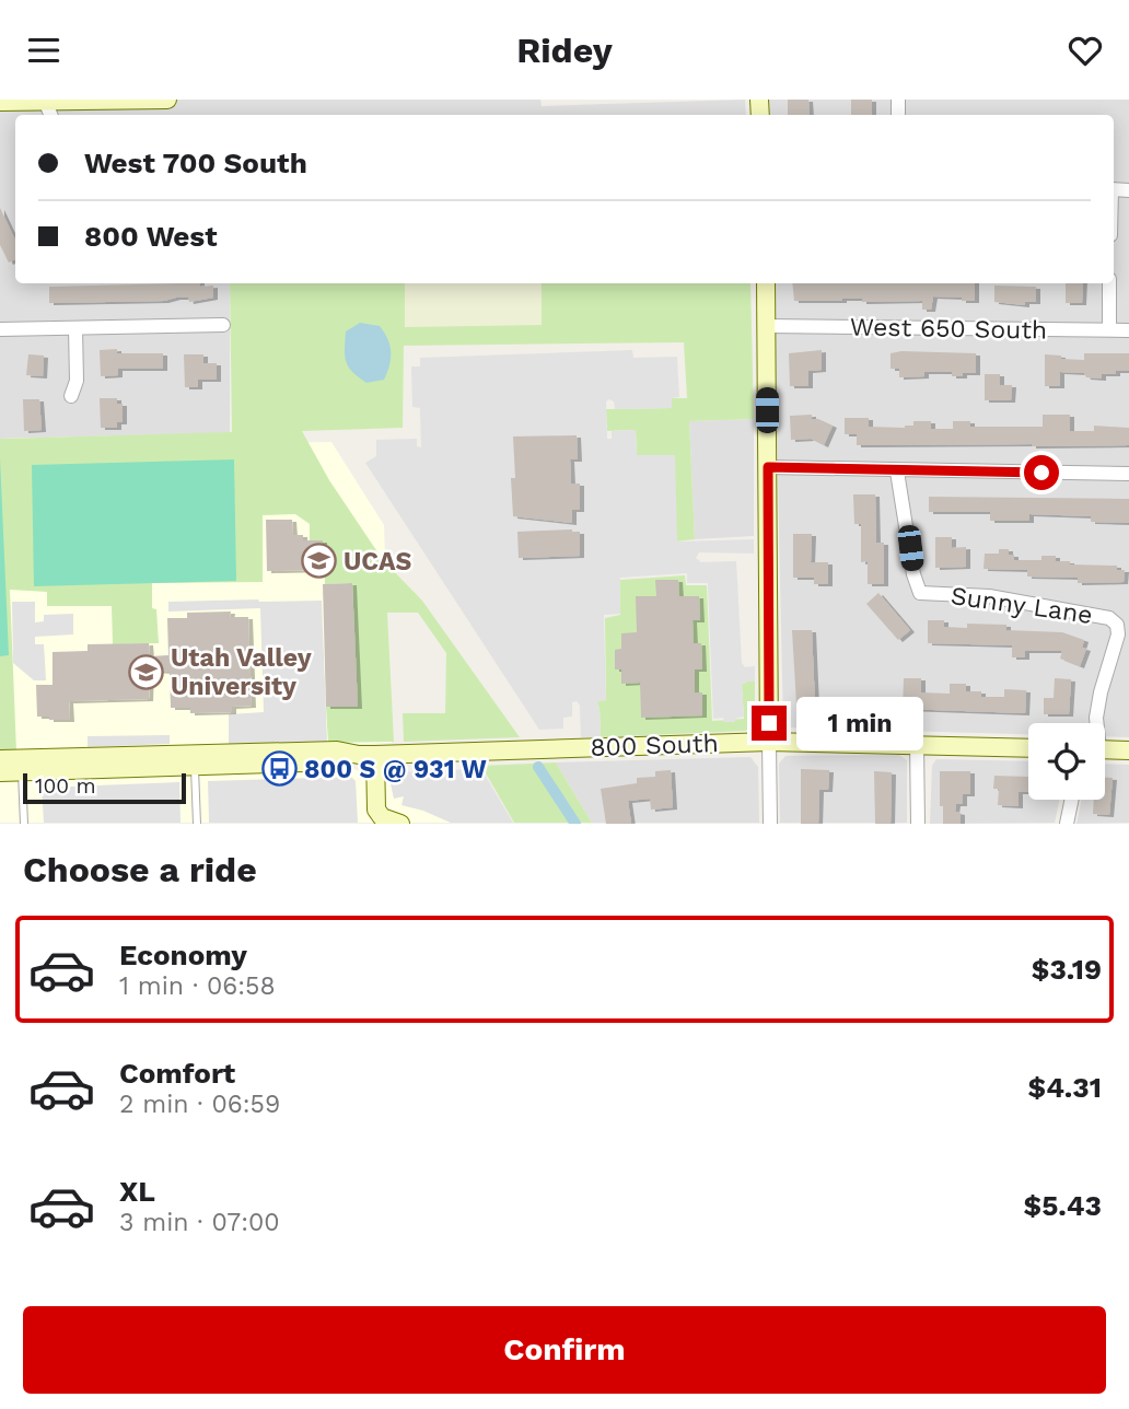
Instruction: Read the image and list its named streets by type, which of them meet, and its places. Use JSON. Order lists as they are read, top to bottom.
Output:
{
  "streets": {
    "street": ["West 650 South", "Sunny Lane", "800 South"]
  },
  "places": {
    "school or university": ["UCAS", "Utah Valley University"],
    "bus stop": ["800 S @ 931 W"]
  },
  "scale_bar": "100 m",
  "page": {
    "header": "Ridey",
    "banner": ["West 700 South", "800 West"],
    "bubble": "1 min",
    "scale": "100 m",
    "heading": "Choose a ride",
    "list": [
      {
        "name": "Economy",
        "note": "1 min · 06:58",
        "value": "$3.19"
      },
      {
        "name": "Comfort",
        "note": "2 min · 06:59",
        "value": "$4.31"
      },
      {
        "name": "XL",
        "note": "3 min · 07:00",
        "value": "$5.43"
      }
    ],
    "buttons": "Confirm"
  }
}
